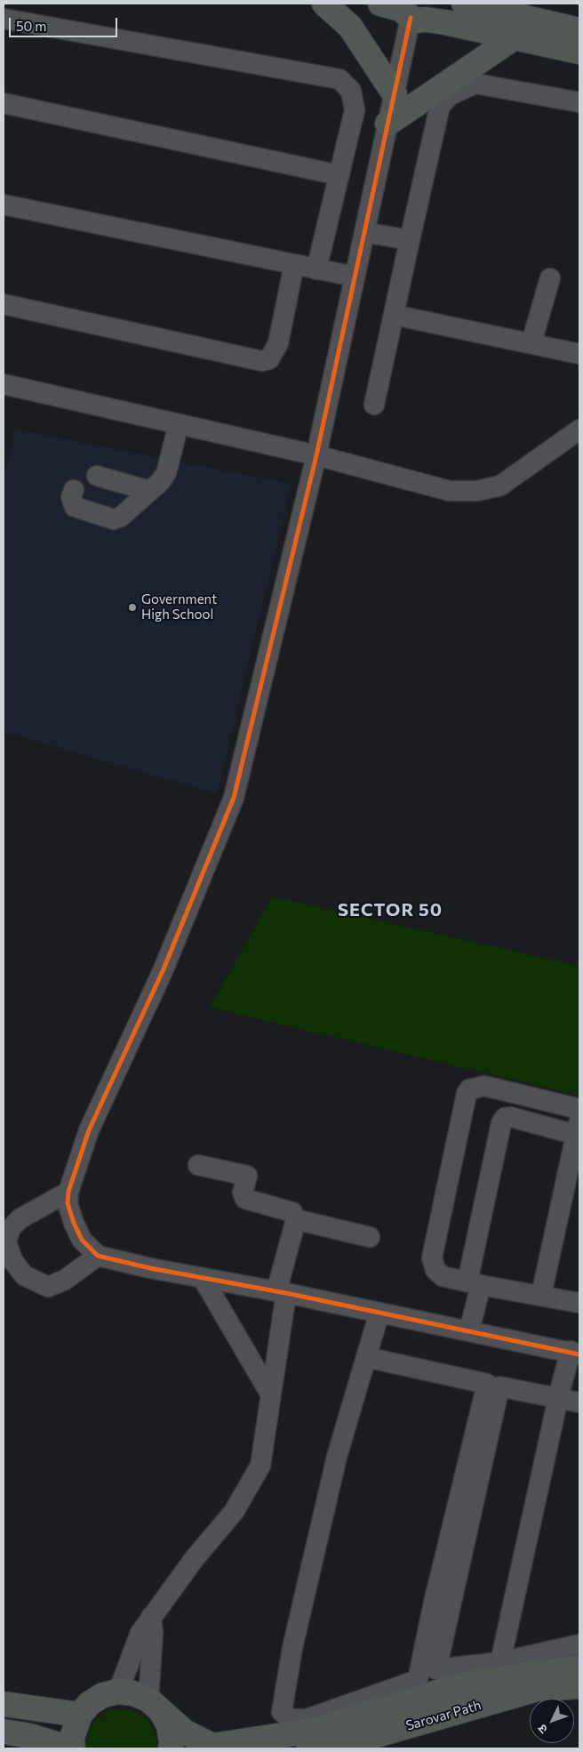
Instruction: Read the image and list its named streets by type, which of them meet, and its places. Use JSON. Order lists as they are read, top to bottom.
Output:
{
  "streets": {
    "main road": ["Sarovar Path"]
  },
  "districts": ["SECTOR 50"],
  "places": ["Government High School"],
  "scale_bar": "50 m",
  "north": "bottom left"
}
